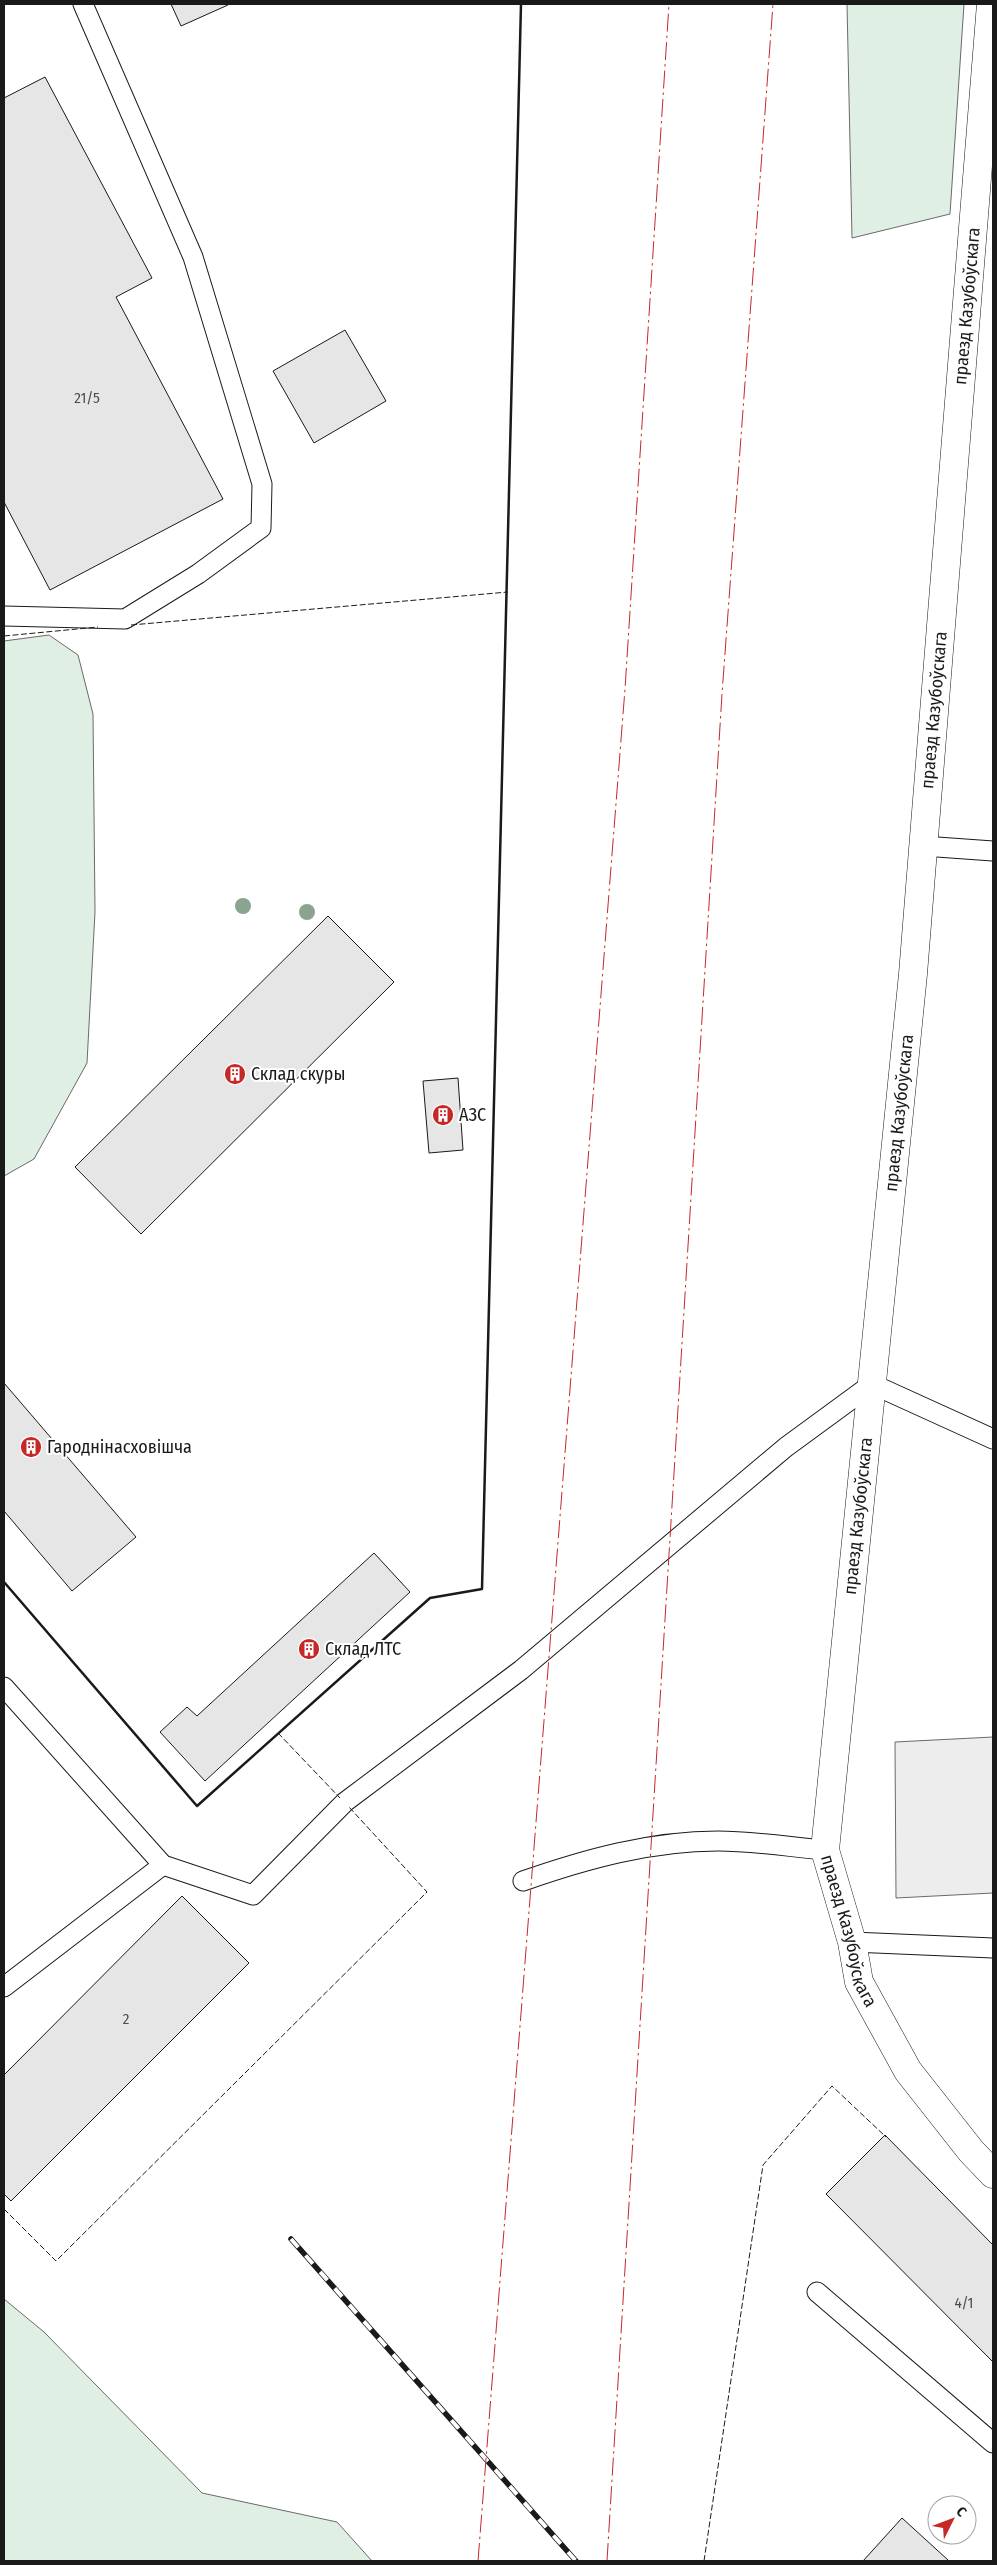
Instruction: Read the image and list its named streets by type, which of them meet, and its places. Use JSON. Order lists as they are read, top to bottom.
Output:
{
  "streets": {
    "street": ["праезд Казубоўскага"]
  },
  "places": {
    "building": [
      "Склад скуры",
      "АЗС",
      "Гароднінасховішча",
      "Склад ЛТС"
    ]
  },
  "house_numbers": ["21/5", "2", "4/1"],
  "north": "top right"
}
